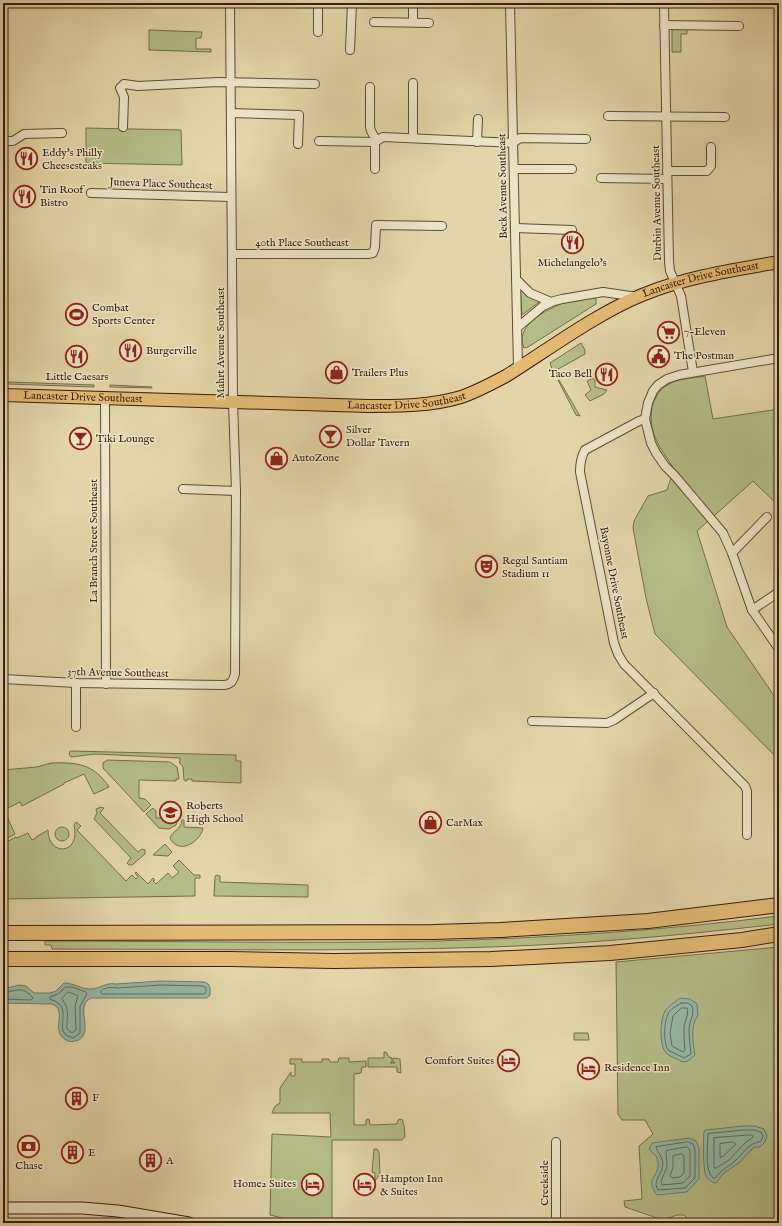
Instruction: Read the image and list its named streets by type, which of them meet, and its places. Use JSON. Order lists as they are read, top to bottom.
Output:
{
  "streets": {
    "main road": ["Lancaster Drive Southeast"],
    "street": [
      "Juneva Place Southeast",
      "Beck Avenue Southeast",
      "Durbin Avenue Southeast",
      "40th Place Southeast",
      "Mahrt Avenue Southeast",
      "La Branch Street Southeast",
      "Bayonne Drive Southeast",
      "37th Avenue Southeast",
      "Creekside"
    ]
  },
  "crossings": [
    ["Juneva Place Southeast", "Mahrt Avenue Southeast"],
    ["Beck Avenue Southeast", "Lancaster Drive Southeast"],
    ["Durbin Avenue Southeast", "Lancaster Drive Southeast"],
    ["40th Place Southeast", "Mahrt Avenue Southeast"],
    ["Lancaster Drive Southeast", "Mahrt Avenue Southeast"],
    ["Lancaster Drive Southeast", "La Branch Street Southeast"],
    ["Mahrt Avenue Southeast", "37th Avenue Southeast"],
    ["La Branch Street Southeast", "37th Avenue Southeast"]
  ],
  "places": {
    "restaurant": [
      "Eddy's Philly Cheesesteaks",
      "Tin Roof Bistro",
      "Michelangelo's",
      "Burgerville",
      "Little Caesars",
      "Taco Bell"
    ],
    "sports": ["Combat Sports Center"],
    "supermarket": ["7-Eleven"],
    "public building": ["The Postman"],
    "shop": ["Trailers Plus", "AutoZone", "CarMax"],
    "bar": ["Silver Dollar Tavern", "Tiki Lounge"],
    "theatre": ["Regal Santiam Stadium 11"],
    "school or university": ["Roberts High School"],
    "hotel": [
      "Comfort Suites",
      "Residence Inn",
      "Home2 Suites",
      "Hampton Inn & Suites"
    ],
    "building": ["F", "E", "A"],
    "bank": ["Chase"]
  }
}
